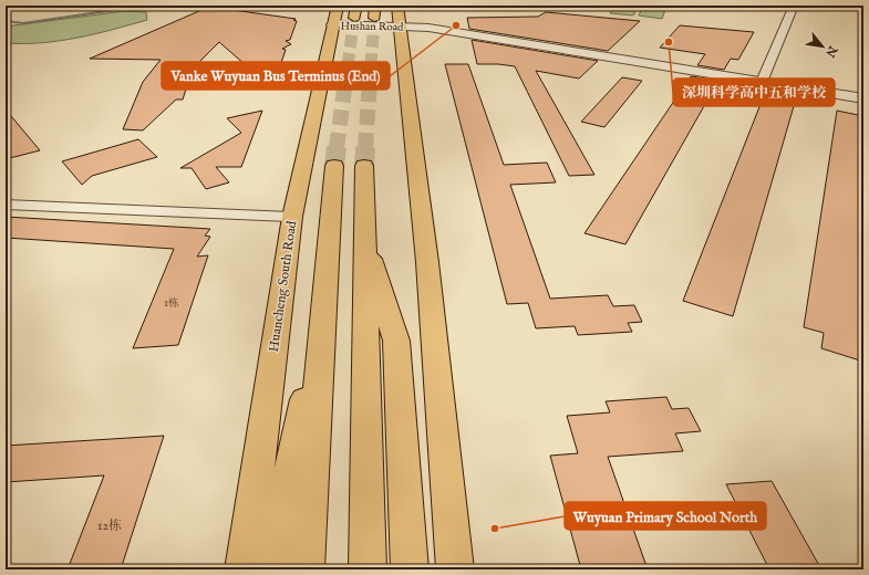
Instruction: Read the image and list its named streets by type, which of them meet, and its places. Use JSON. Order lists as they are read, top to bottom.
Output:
{
  "streets": {
    "main road": ["Huancheng South Road"],
    "street": ["Hushan Road"]
  },
  "crossings": [
    ["Hushan Road", "Huancheng South Road"]
  ],
  "places": ["Vanke Wuyuan Bus Terminus (End)", "深圳科学高中五和学校", "Wuyuan Primary School North"],
  "house_numbers": ["1栋", "12栋"],
  "north": "bottom right"
}
